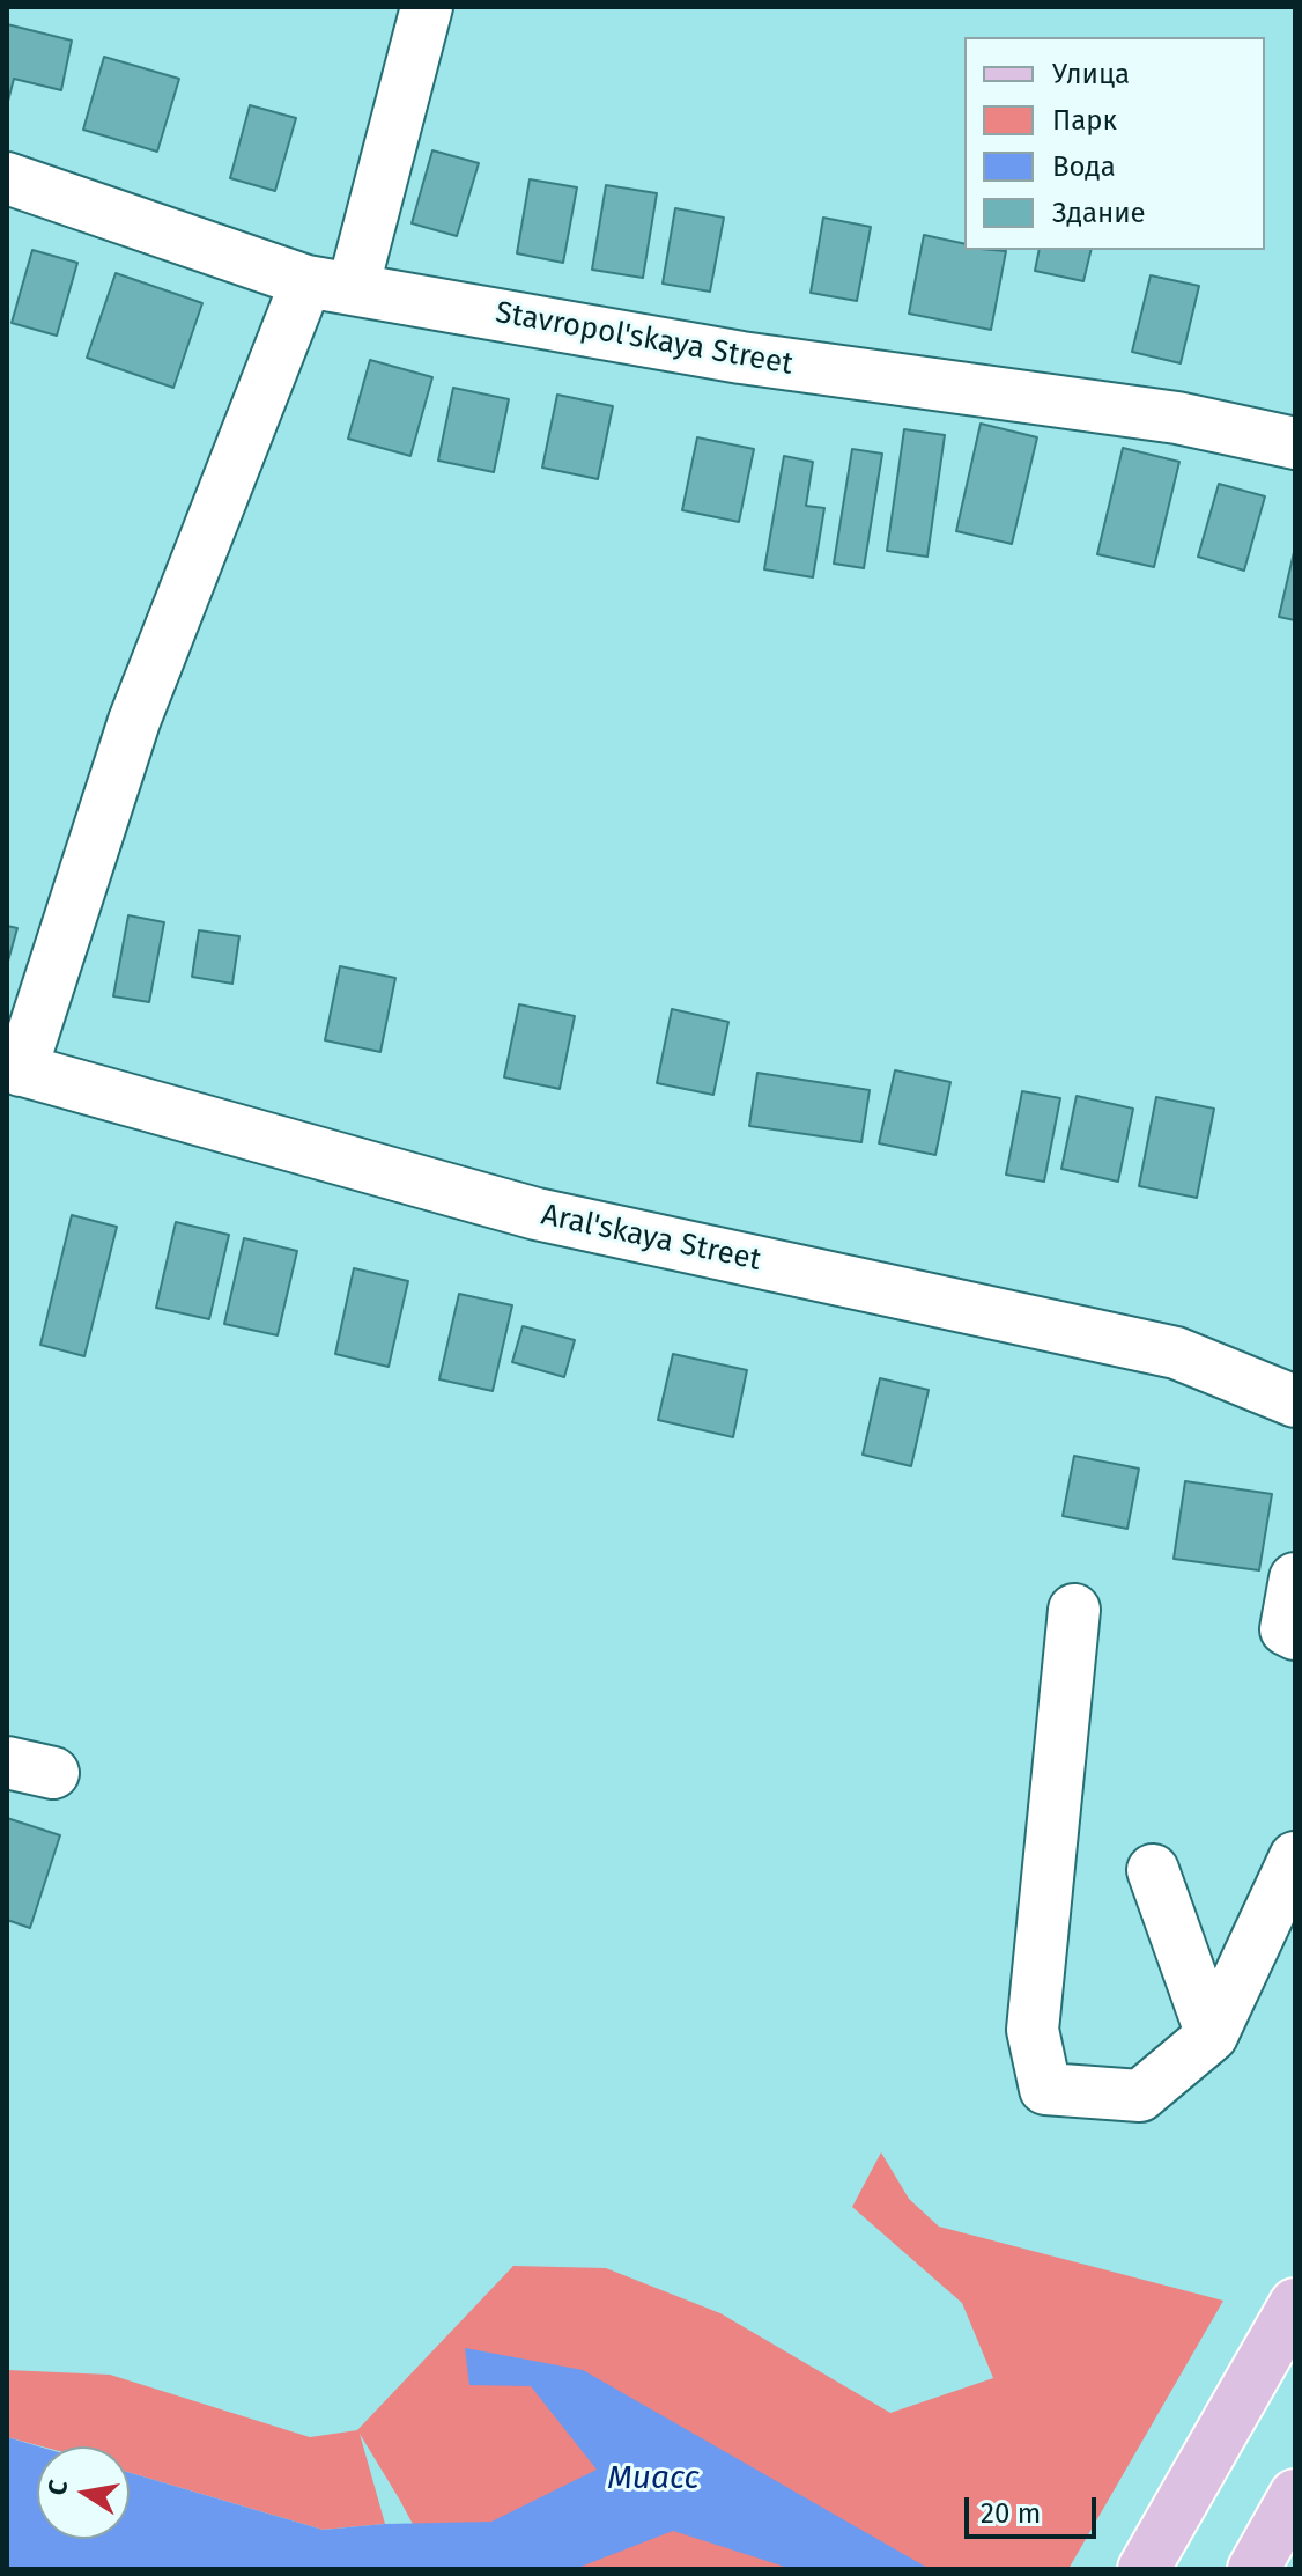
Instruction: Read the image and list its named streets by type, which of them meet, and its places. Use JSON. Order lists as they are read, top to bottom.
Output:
{
  "streets": {
    "street": ["Stavropol'skaya Street", "Aral'skaya Street"]
  },
  "water": ["Миасс"],
  "legend": [
    "Улица",
    "Парк",
    "Вода",
    "Здание"
  ],
  "scale_bar": "20 m",
  "north": "left"
}
